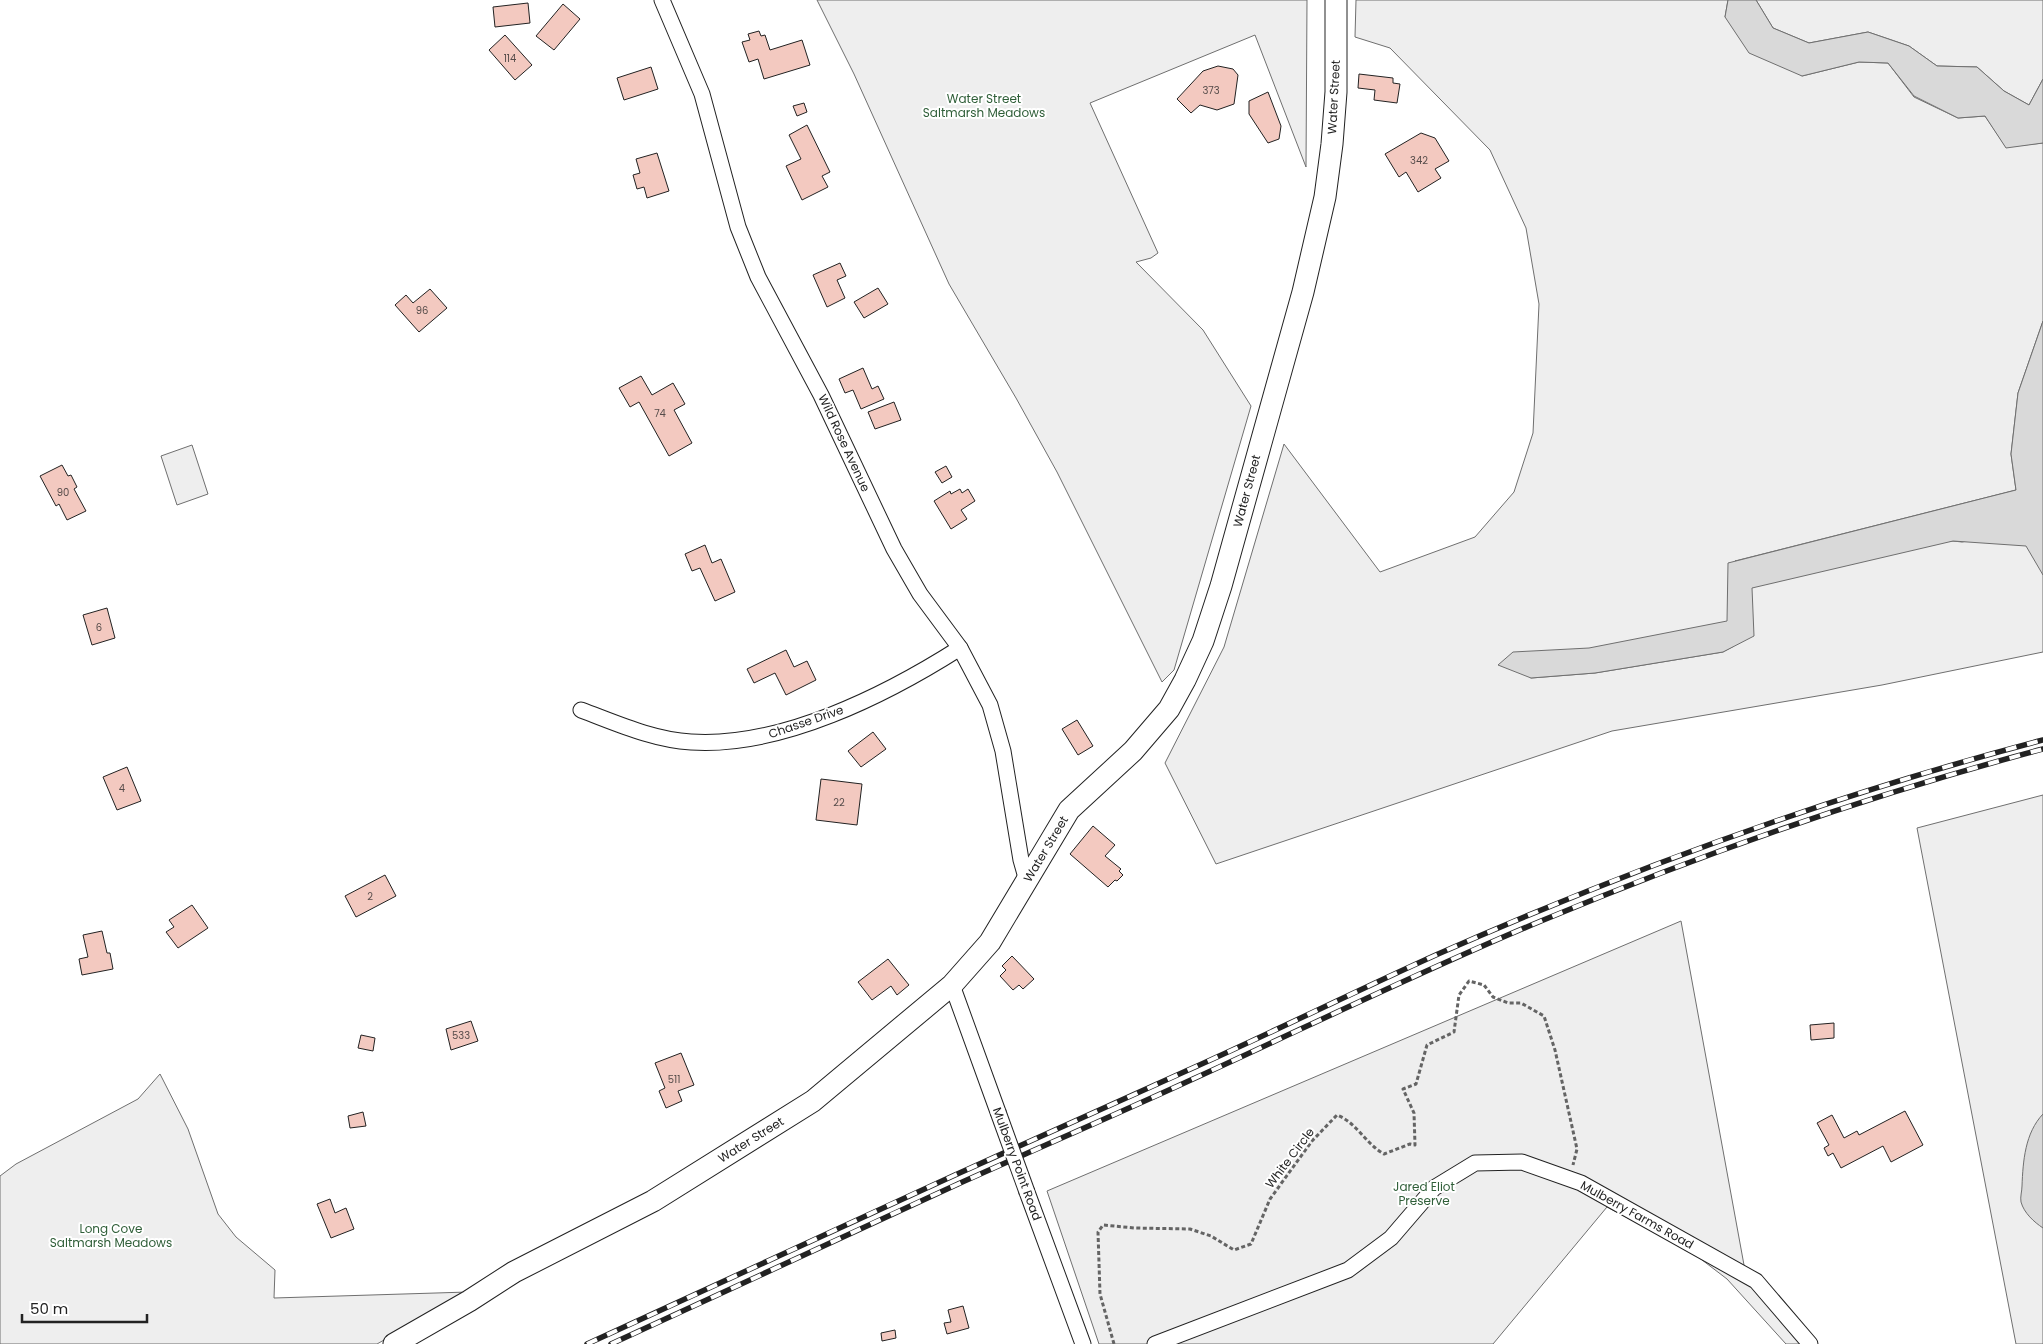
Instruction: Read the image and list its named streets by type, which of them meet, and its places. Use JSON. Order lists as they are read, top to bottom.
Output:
{
  "streets": {
    "main road": ["Water Street"],
    "street": [
      "Wild Rose Avenue",
      "Chasse Drive",
      "Mulberry Point Road",
      "Mulberry Farms Road"
    ],
    "path": ["White Circle"]
  },
  "crossings": [
    ["Water Street", "Wild Rose Avenue"],
    ["Water Street", "Mulberry Point Road"],
    ["Wild Rose Avenue", "Chasse Drive"],
    ["White Circle", "Mulberry Farms Road"]
  ],
  "parks": ["Water Street Saltmarsh Meadows", "Jared Eliot Preserve", "Long Cove Saltmarsh Meadows"],
  "house_numbers": [
    "114",
    "373",
    "342",
    "96",
    "74",
    "90",
    "6",
    "4",
    "22",
    "2",
    "533",
    "511"
  ],
  "scale_bar": "50 m"
}
